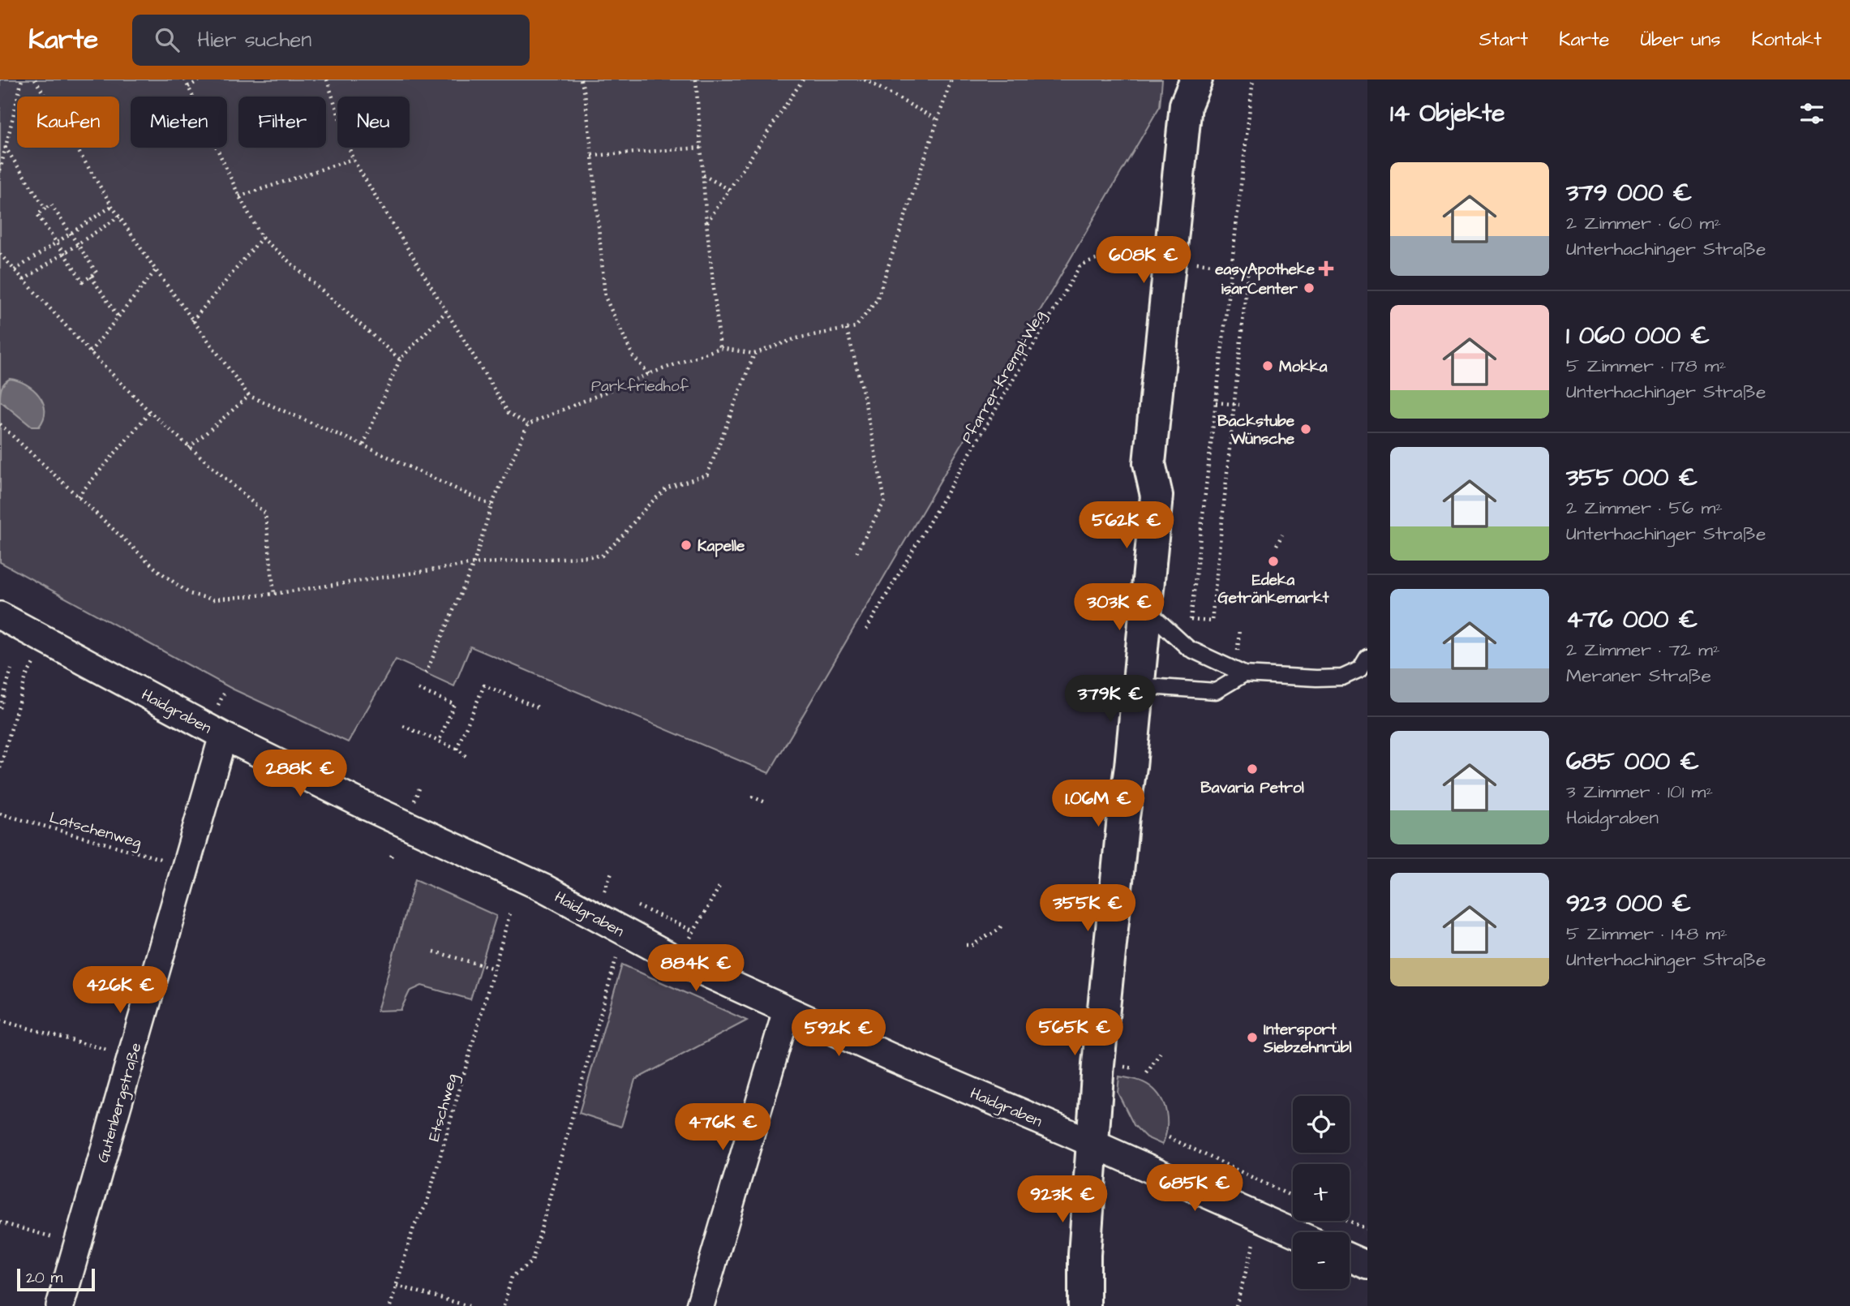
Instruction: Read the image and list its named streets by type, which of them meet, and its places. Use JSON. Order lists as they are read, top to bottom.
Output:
{
  "streets": {
    "street": ["Haidgraben", "Gutenbergstraße"],
    "path": ["Pfarrer-Krempl-Weg", "Latschenweg", "Etschweg"]
  },
  "crossings": [
    ["Haidgraben", "Gutenbergstraße"],
    ["Latschenweg", "Gutenbergstraße"]
  ],
  "parks": ["Parkfriedhof"],
  "places": {
    "health": ["easyApotheke"],
    "other": [
      "isarCenter",
      "Mokka",
      "Backstube Wünsche",
      "Kapelle",
      "Edeka Getränkemarkt",
      "Bavaria Petrol",
      "Intersport Siebzehnrübl"
    ]
  },
  "scale_bar": "20 m",
  "page": {
    "header": "Karte",
    "search": "Hier suchen",
    "nav": [
      "Start",
      "Karte",
      "Über uns",
      "Kontakt"
    ],
    "heading": "14 Objekte",
    "chip": [
      "Kaufen",
      "Mieten",
      "Filter",
      "Neu"
    ],
    "list": [
      {
        "name": "379 000 €",
        "note": "2 Zimmer · 60 m² · Unterhachinger Straße"
      },
      {
        "name": "1 060 000 €",
        "note": "5 Zimmer · 178 m² · Unterhachinger Straße"
      },
      {
        "name": "355 000 €",
        "note": "2 Zimmer · 56 m² · Unterhachinger Straße"
      },
      {
        "name": "476 000 €",
        "note": "2 Zimmer · 72 m² · Meraner Straße"
      },
      {
        "name": "685 000 €",
        "note": "3 Zimmer · 101 m² · Haidgraben"
      },
      {
        "name": "923 000 €",
        "note": "5 Zimmer · 148 m² · Unterhachinger Straße"
      }
    ],
    "price": [
      "608K €",
      "562K €",
      "303K €",
      "379K €",
      "288K €",
      "1.06M €",
      "355K €",
      "884K €",
      "426K €",
      "565K €",
      "592K €",
      "476K €",
      "685K €",
      "923K €"
    ],
    "map_buttons": ["+", "−"],
    "scale": "20 m"
  }
}
